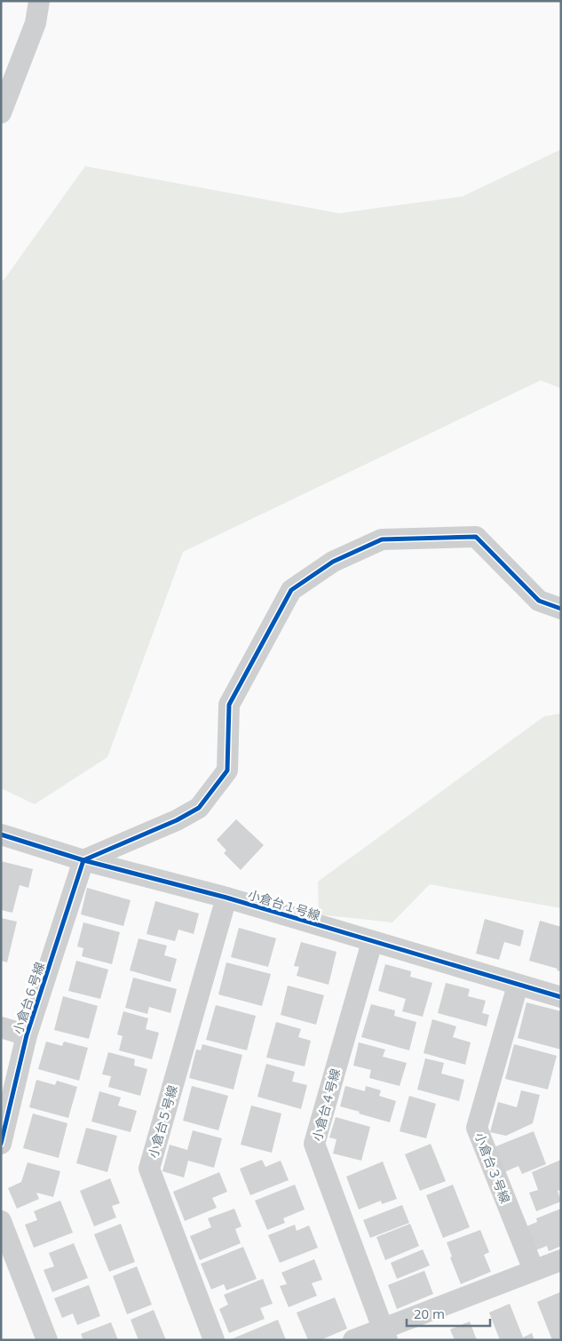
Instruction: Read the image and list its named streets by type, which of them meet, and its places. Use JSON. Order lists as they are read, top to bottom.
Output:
{
  "streets": {
    "street": [
      "小倉台１号線",
      "小倉台６号線",
      "小倉台４号線",
      "小倉台５号線",
      "小倉台３号線"
    ]
  },
  "crossings": [
    ["小倉台１号線", "小倉台６号線"],
    ["小倉台１号線", "小倉台４号線"],
    ["小倉台１号線", "小倉台５号線"],
    ["小倉台１号線", "小倉台３号線"]
  ],
  "scale_bar": "20 m"
}
